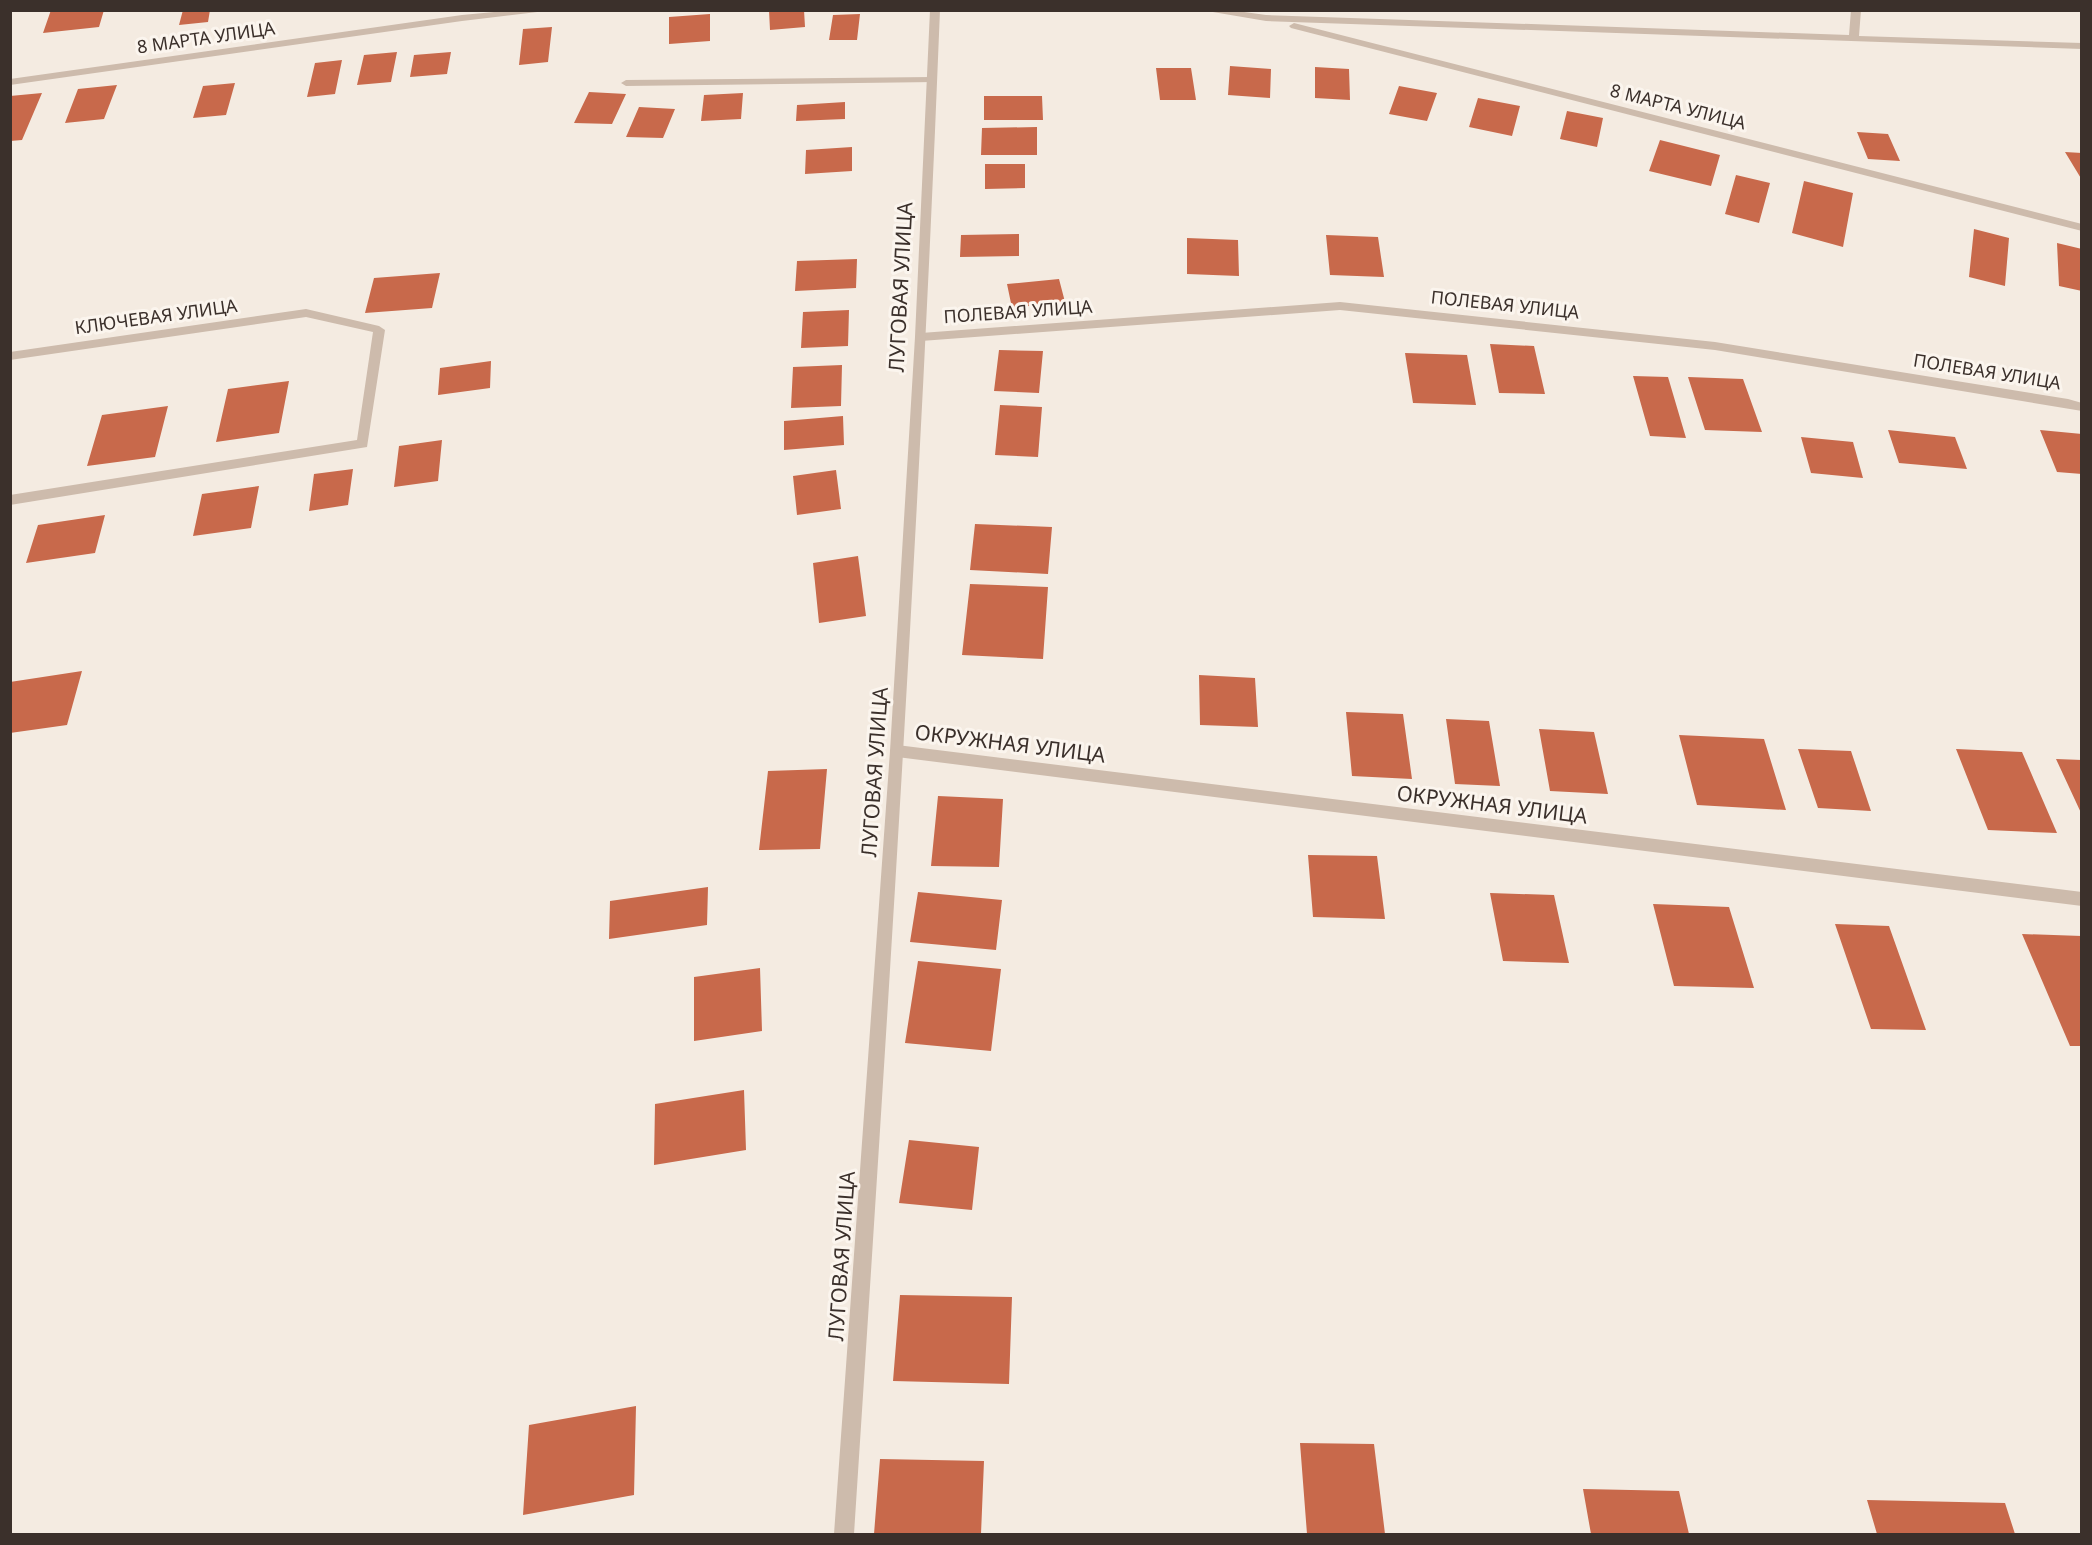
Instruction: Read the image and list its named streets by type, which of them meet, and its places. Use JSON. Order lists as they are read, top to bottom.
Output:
{
  "streets": {
    "street": [
      "8 МАРТА УЛИЦА",
      "ЛУГОВАЯ УЛИЦА",
      "ПОЛЕВАЯ УЛИЦА",
      "КЛЮЧЕВАЯ УЛИЦА",
      "ОКРУЖНАЯ УЛИЦА"
    ]
  },
  "crossings": [
    ["ЛУГОВАЯ УЛИЦА", "ПОЛЕВАЯ УЛИЦА"],
    ["ЛУГОВАЯ УЛИЦА", "ОКРУЖНАЯ УЛИЦА"]
  ]
}
